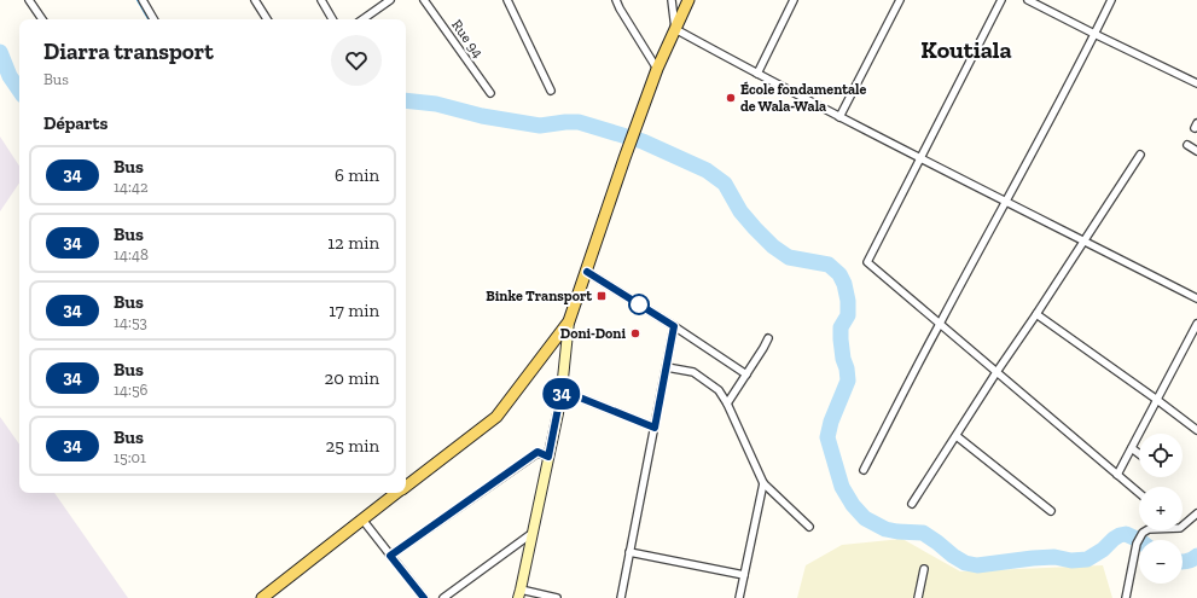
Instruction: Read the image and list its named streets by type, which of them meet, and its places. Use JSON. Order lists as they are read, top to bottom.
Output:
{
  "streets": {
    "street": ["Rue 94"]
  },
  "districts": ["Koutiala"],
  "places": {
    "other": ["École fondamentale de Wala-Wala", "Doni-Doni"],
    "transit": ["Binke Transport"]
  },
  "lines": ["bus line 34"],
  "page": {
    "on_map": "34",
    "heading": [
      ["Diarra transport", "Bus"],
      "Départs"
    ],
    "list": [
      {
        "mark": "34",
        "name": "Bus",
        "note": "14:42",
        "value": "6 min"
      },
      {
        "mark": "34",
        "name": "Bus",
        "note": "14:48",
        "value": "12 min"
      },
      {
        "mark": "34",
        "name": "Bus",
        "note": "14:53",
        "value": "17 min"
      },
      {
        "mark": "34",
        "name": "Bus",
        "note": "14:56",
        "value": "20 min"
      },
      {
        "mark": "34",
        "name": "Bus",
        "note": "15:01",
        "value": "25 min"
      }
    ],
    "map_buttons": ["+", "−"]
  }
}
